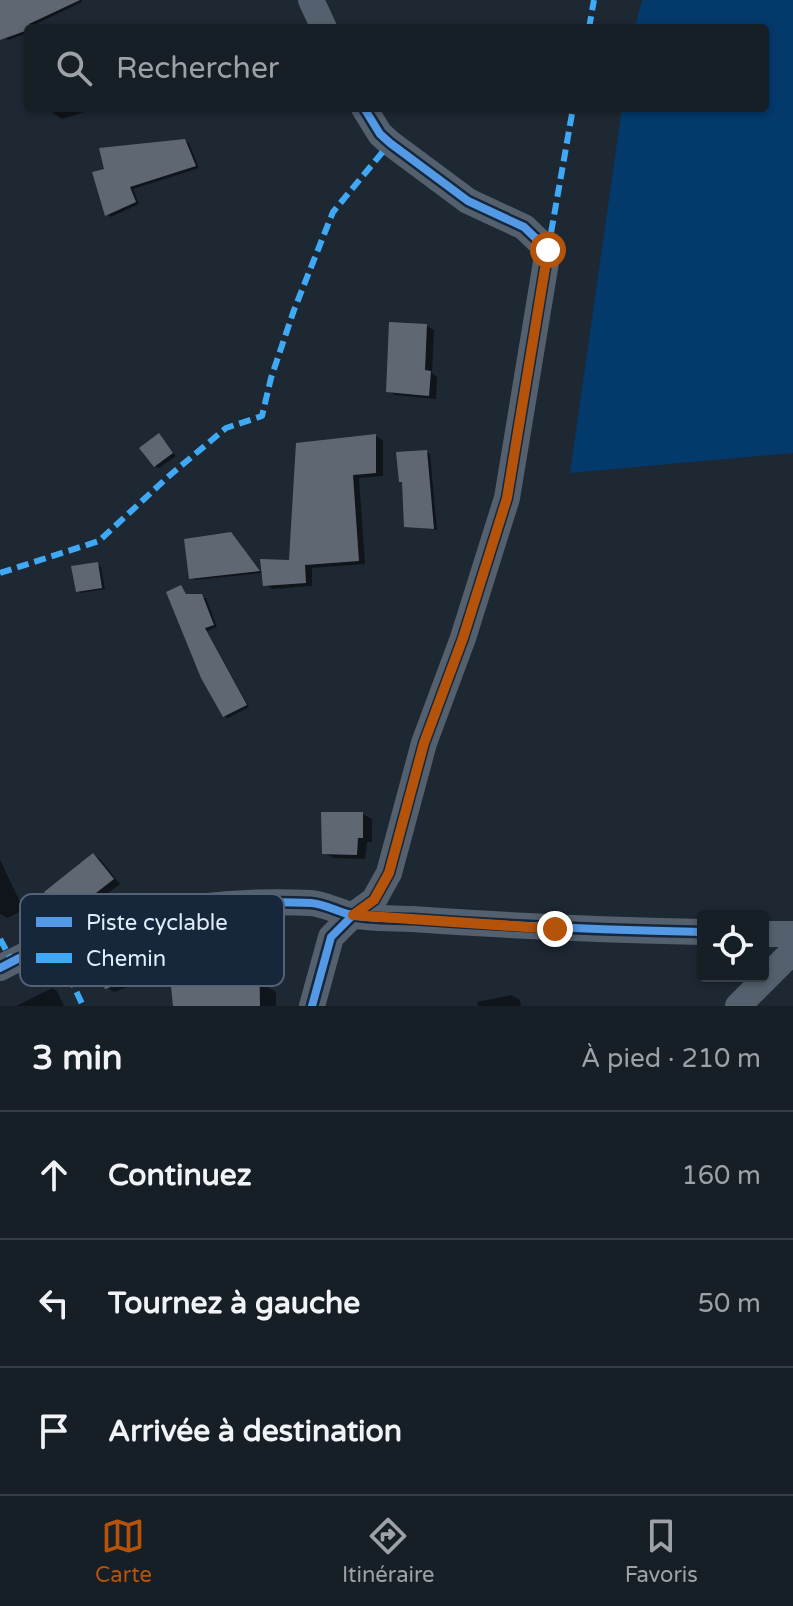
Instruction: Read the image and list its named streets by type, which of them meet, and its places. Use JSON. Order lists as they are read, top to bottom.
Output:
{
  "legend": ["Piste cyclable", "Chemin"],
  "page": {
    "search": "Rechercher",
    "heading": ["3 min", "À pied · 210 m"],
    "list": [
      ["Continuez", "160 m"],
      ["Tournez à gauche", "50 m"],
      "Arrivée à destination"
    ],
    "nav": ["Carte", "Itinéraire", "Favoris"]
  }
}
